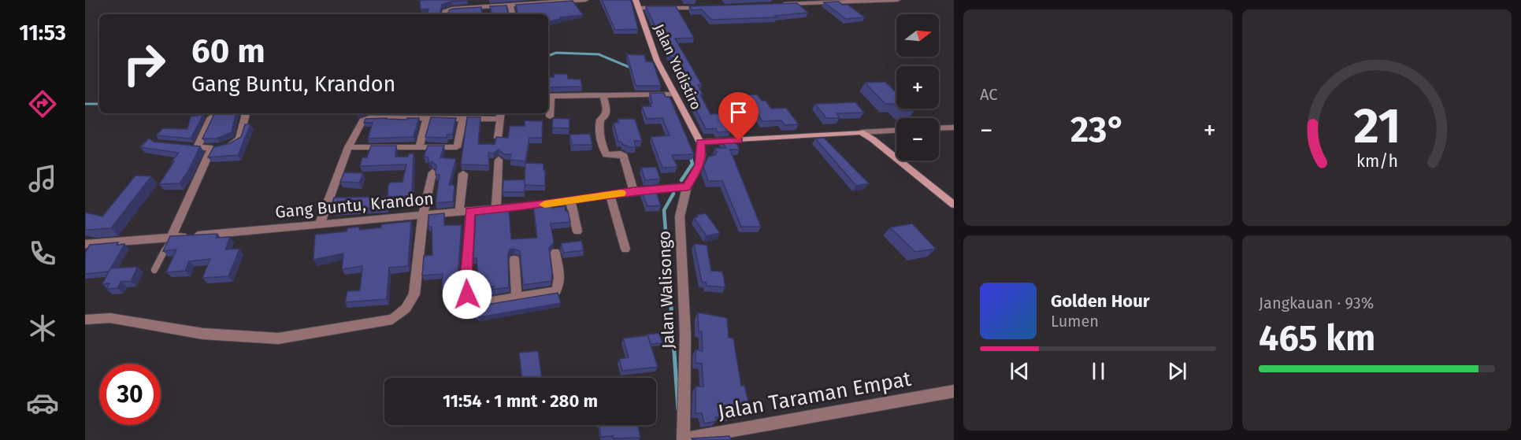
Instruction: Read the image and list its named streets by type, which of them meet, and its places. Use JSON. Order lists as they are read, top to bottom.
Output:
{
  "streets": {
    "street": [
      "Jalan Yudistiro",
      "Gang Buntu, Krandon",
      "Jalan Walisongo",
      "Jalan Taraman Empat"
    ]
  },
  "crossings": [
    ["Jalan Yudistiro", "Jalan Walisongo"],
    ["Gang Buntu, Krandon", "Jalan Walisongo"],
    ["Jalan Walisongo", "Jalan Taraman Empat"]
  ],
  "north": "right",
  "page": {
    "tabs": "11:53",
    "tile": [
      "AC",
      ["Jangkauan · 93%", "465 km"]
    ],
    "map_buttons": ["+", "−"],
    "turn": ["60 m", "Gang Buntu, Krandon"],
    "heat": ["−", "23°", "+"],
    "song": ["Golden Hour", "Lumen"],
    "limit": "30",
    "trip": "11:54 · 1 mnt · 280 m",
    "gauge": ["21", "km/h"]
  }
}
